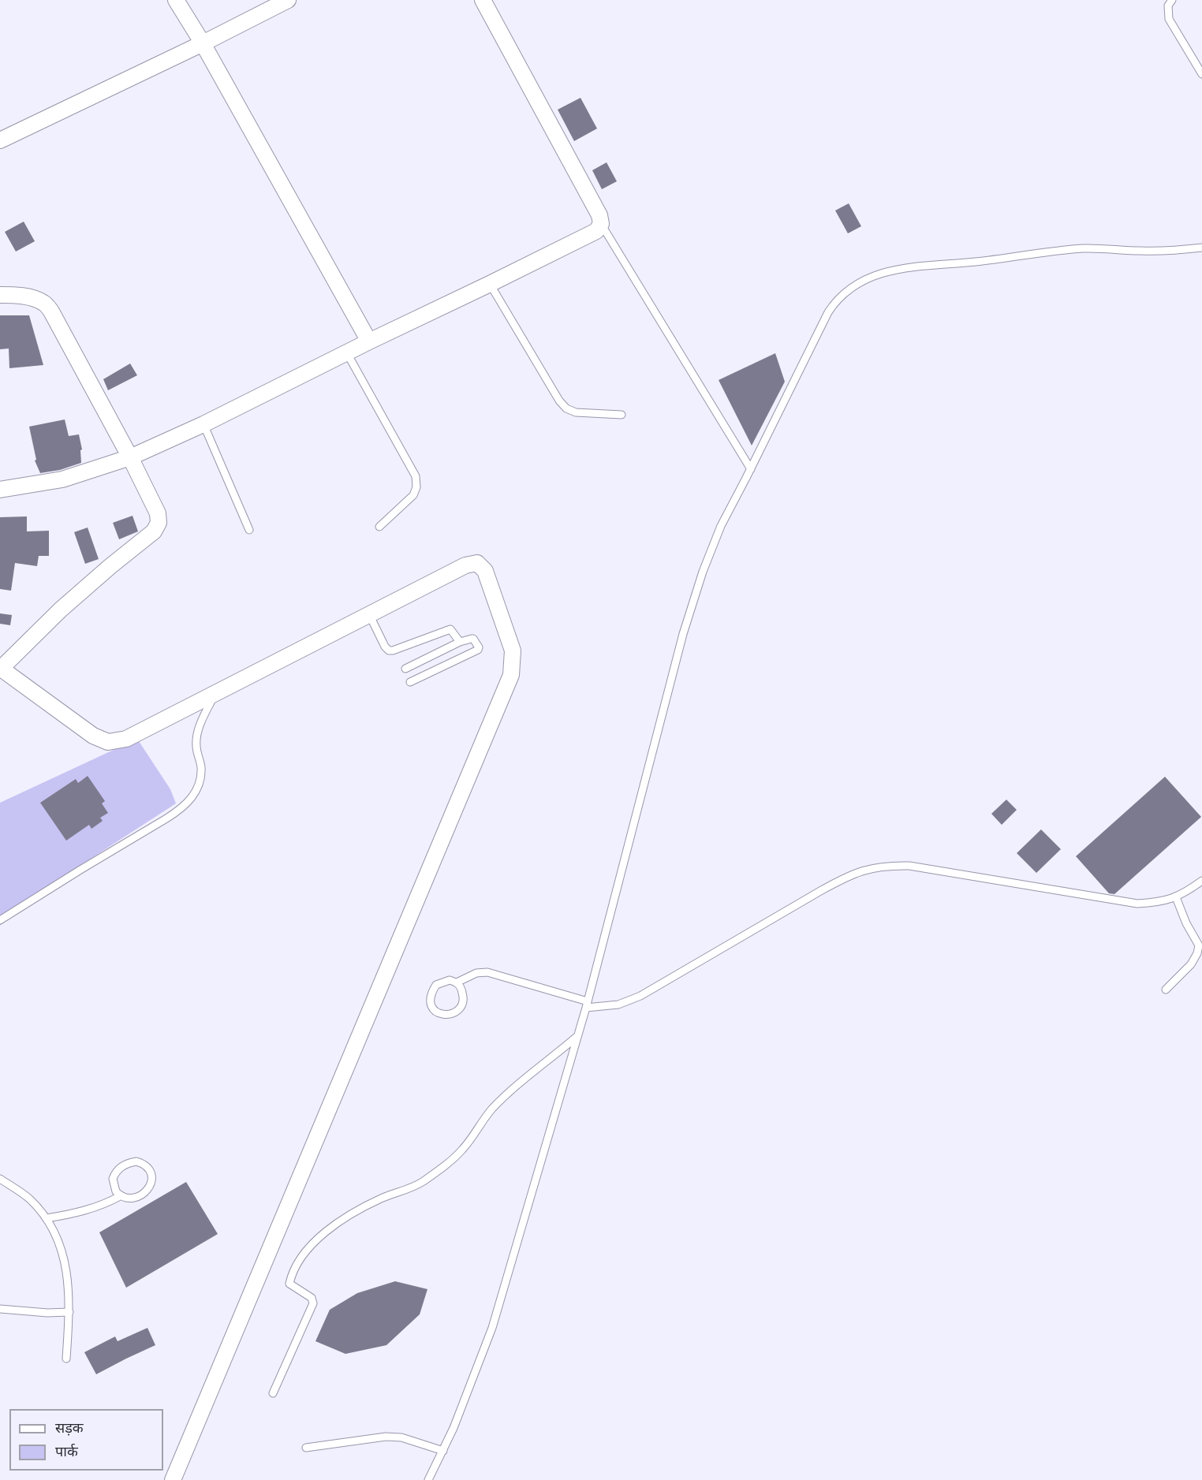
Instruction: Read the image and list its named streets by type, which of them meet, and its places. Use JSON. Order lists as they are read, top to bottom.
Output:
{
  "legend": ["सड़क", "पार्क"]
}
